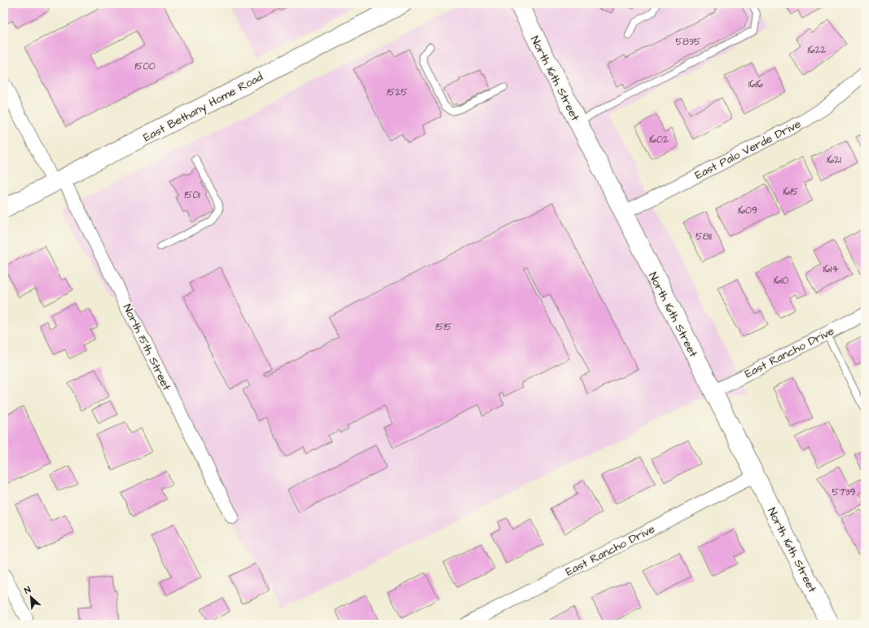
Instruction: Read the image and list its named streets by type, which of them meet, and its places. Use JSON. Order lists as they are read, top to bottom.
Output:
{
  "streets": {
    "main road": ["North 16th Street", "East Bethany Home Road"],
    "street": ["East Palo Verde Drive", "North 15th Street", "East Rancho Drive"]
  },
  "crossings": [
    ["North 16th Street", "East Palo Verde Drive"],
    ["North 16th Street", "East Rancho Drive"],
    ["East Bethany Home Road", "North 15th Street"]
  ],
  "house_numbers": [
    "5835",
    "1622",
    "1500",
    "1616",
    "1525",
    "1602",
    "1621",
    "1615",
    "1501",
    "1609",
    "5811",
    "1614",
    "1610",
    "1515",
    "5739"
  ],
  "north": "top left"
}
